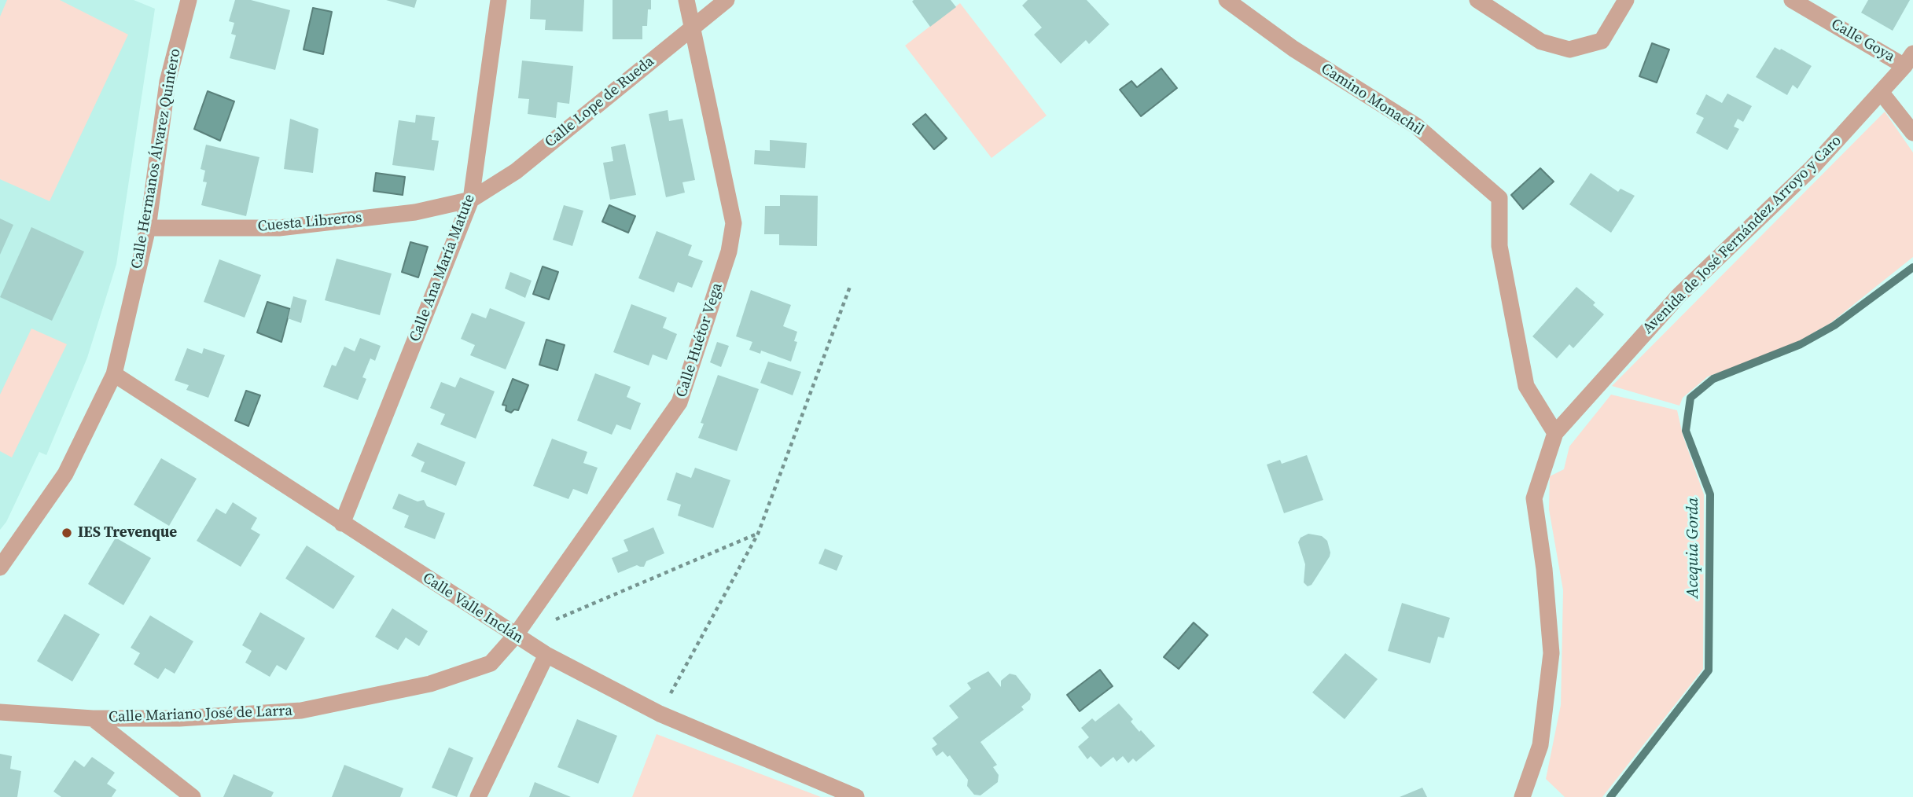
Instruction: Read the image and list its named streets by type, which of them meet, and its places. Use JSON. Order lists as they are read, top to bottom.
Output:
{
  "streets": {
    "street": [
      "Calle Goya",
      "Camino Monachil",
      "Calle Lope de Rueda",
      "Calle Hermanos Álvarez Quintero",
      "Cuesta Libreros",
      "Avenida de José Fernández Arroyo y Caro",
      "Calle Ana María Matute",
      "Calle Huétor Vega",
      "Calle Valle Inclán",
      "Calle Mariano José de Larra"
    ]
  },
  "crossings": [
    ["Calle Goya", "Avenida de José Fernández Arroyo y Caro"],
    ["Camino Monachil", "Avenida de José Fernández Arroyo y Caro"],
    ["Calle Lope de Rueda", "Cuesta Libreros"],
    ["Calle Lope de Rueda", "Calle Ana María Matute"],
    ["Calle Lope de Rueda", "Calle Huétor Vega"],
    ["Calle Hermanos Álvarez Quintero", "Cuesta Libreros"],
    ["Calle Hermanos Álvarez Quintero", "Calle Valle Inclán"],
    ["Cuesta Libreros", "Calle Ana María Matute"],
    ["Calle Ana María Matute", "Calle Valle Inclán"],
    ["Calle Huétor Vega", "Calle Valle Inclán"],
    ["Calle Huétor Vega", "Calle Mariano José de Larra"],
    ["Calle Valle Inclán", "Calle Mariano José de Larra"]
  ],
  "water": ["Acequia Gorda"],
  "places": ["IES Trevenque"]
}
